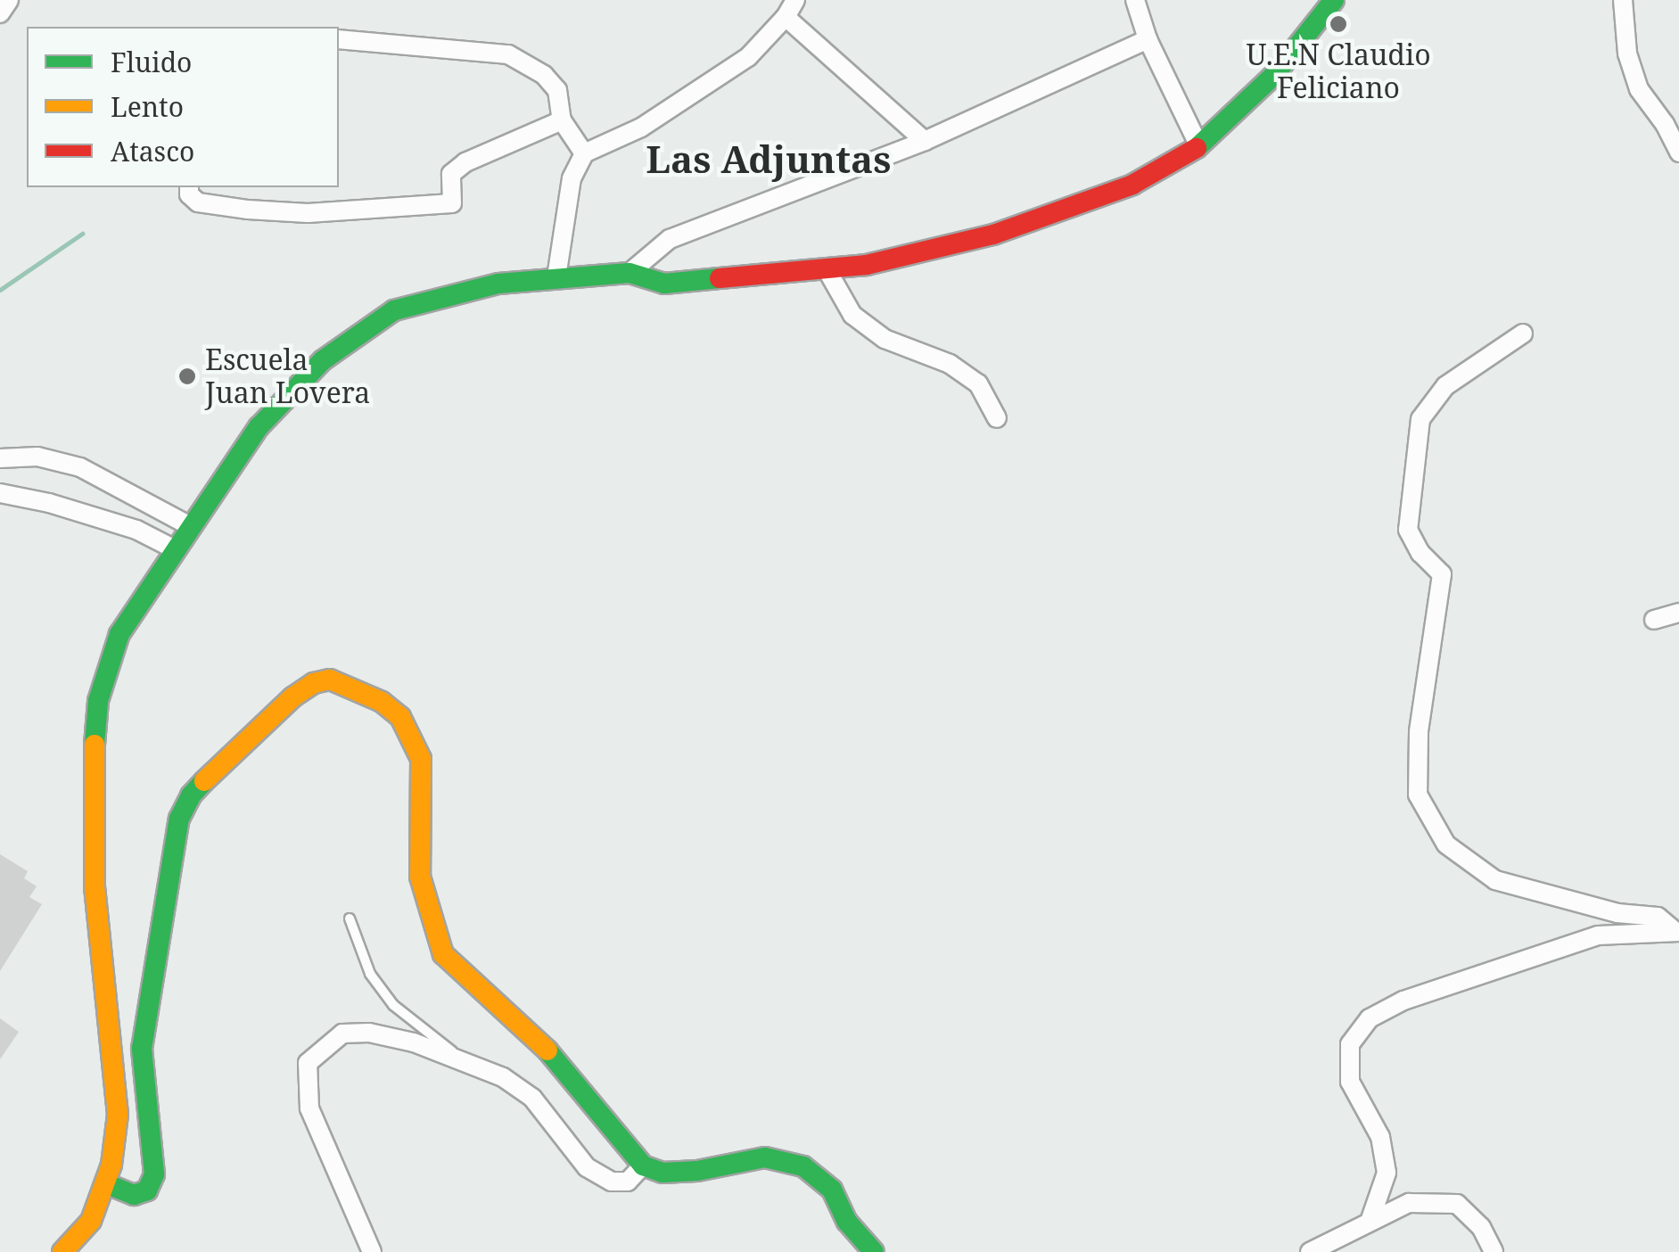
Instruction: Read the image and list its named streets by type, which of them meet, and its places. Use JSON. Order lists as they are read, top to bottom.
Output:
{
  "districts": ["Las Adjuntas"],
  "places": ["U.E.N Claudio Feliciano", "Escuela Juan Lovera"],
  "legend": ["Fluido", "Lento", "Atasco"]
}
